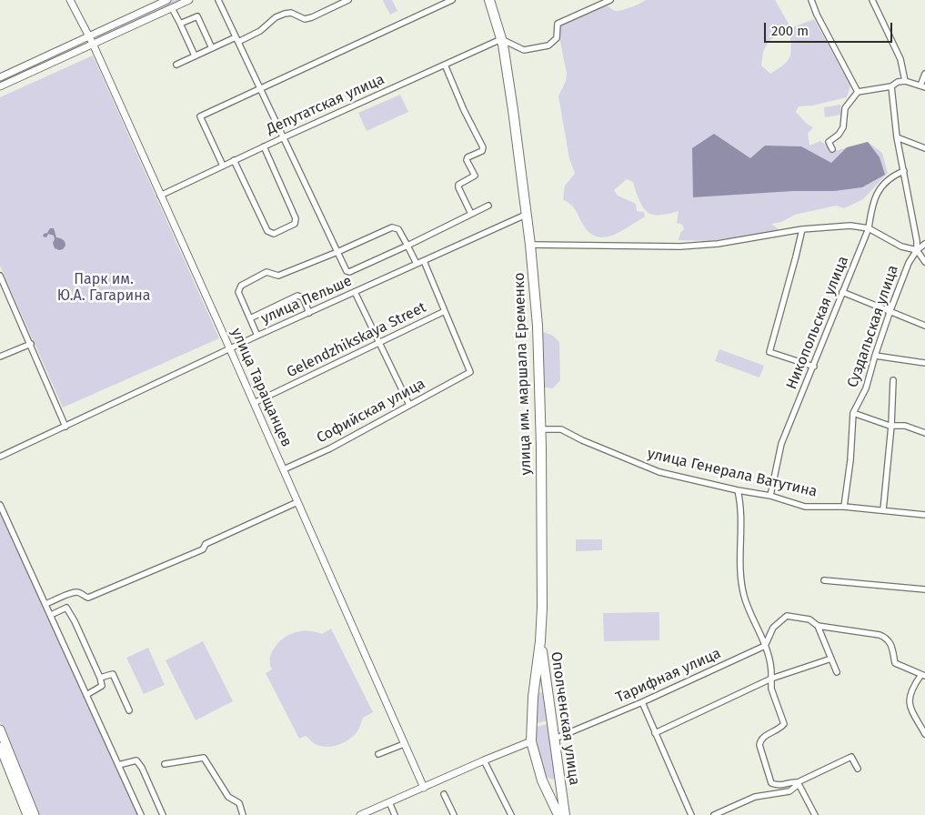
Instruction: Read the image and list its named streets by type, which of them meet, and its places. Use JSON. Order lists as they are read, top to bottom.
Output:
{
  "streets": {
    "highway": ["улица им. маршала Еременко", "Ополченская улица"],
    "street": [
      "Депутатская улица",
      "улица Пельше",
      "Никопольская улица",
      "Суздальская улица",
      "Gelendzhikskaya Street",
      "улица Таращанцев",
      "Софийская улица",
      "улица Генерала Ватутина",
      "Тарифная улица"
    ]
  },
  "crossings": [
    ["Депутатская улица", "улица им. маршала Еременко"],
    ["Депутатская улица", "улица Таращанцев"],
    ["улица Пельше", "улица им. маршала Еременко"],
    ["улица Пельше", "улица Таращанцев"],
    ["Никопольская улица", "улица Генерала Ватутина"],
    ["Gelendzhikskaya Street", "улица Таращанцев"],
    ["Gelendzhikskaya Street", "Софийская улица"],
    ["улица им. маршала Еременко", "улица Генерала Ватутина"],
    ["улица им. маршала Еременко", "Ополченская улица"],
    ["улица Таращанцев", "Софийская улица"],
    ["Тарифная улица", "Ополченская улица"]
  ],
  "parks": ["Парк им. Ю.А. Гагарина"],
  "scale_bar": "200 m"
}
